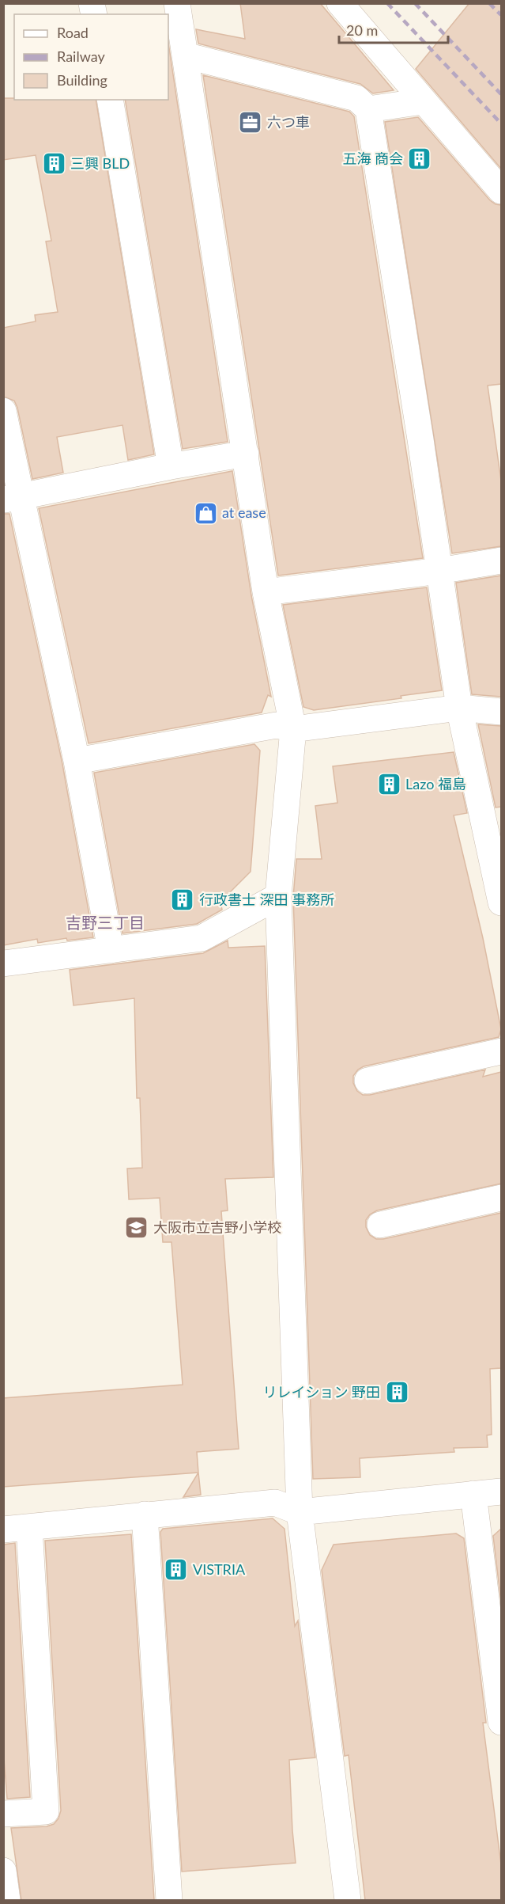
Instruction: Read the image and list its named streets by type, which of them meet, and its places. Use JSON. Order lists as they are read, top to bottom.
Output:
{
  "districts": ["吉野三丁目"],
  "places": {
    "office": ["六つ車"],
    "building": [
      "五海 商会",
      "三興 BLD",
      "Lazo 福島",
      "行政書士 深田 事務所",
      "リレイション 野田",
      "VISTRIA"
    ],
    "shop": ["at ease"],
    "school or university": ["大阪市立吉野小学校"]
  },
  "legend": ["Road", "Railway", "Building"],
  "scale_bar": "20 m"
}
